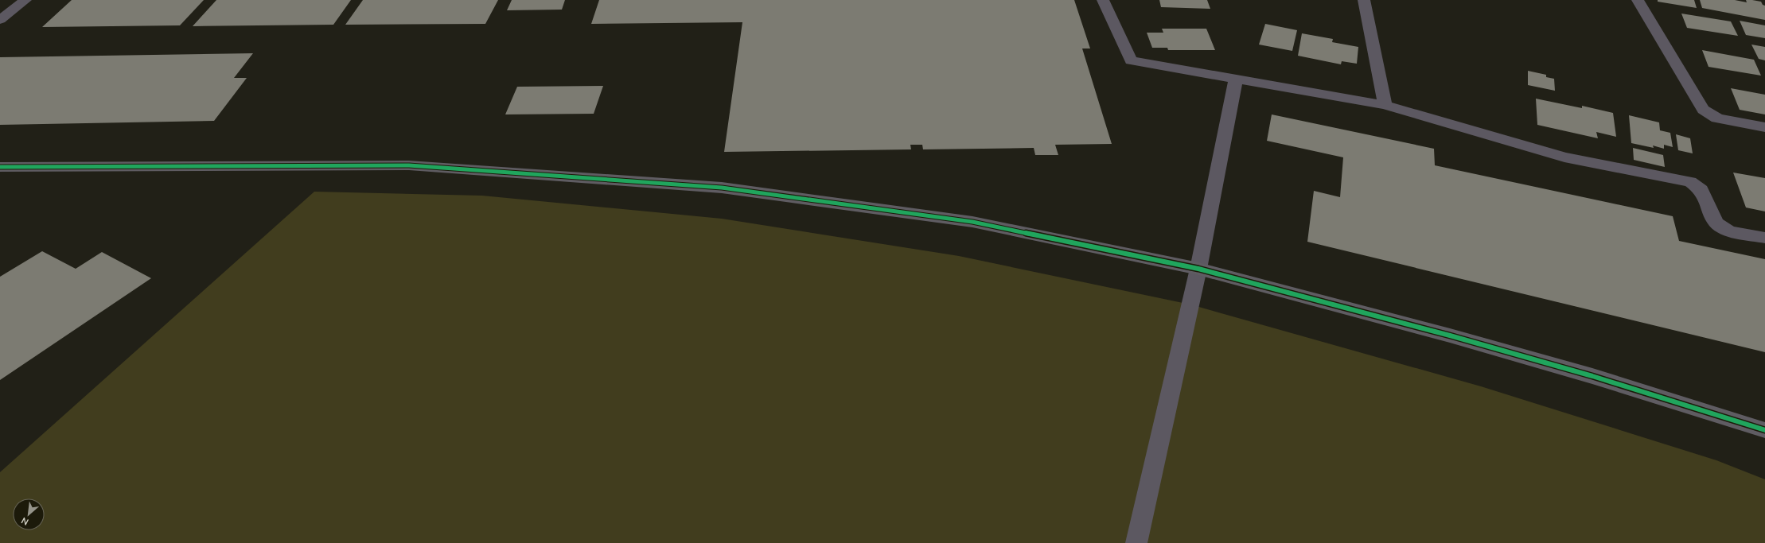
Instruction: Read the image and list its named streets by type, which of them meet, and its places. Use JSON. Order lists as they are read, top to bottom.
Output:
{
  "north": "bottom left"
}
